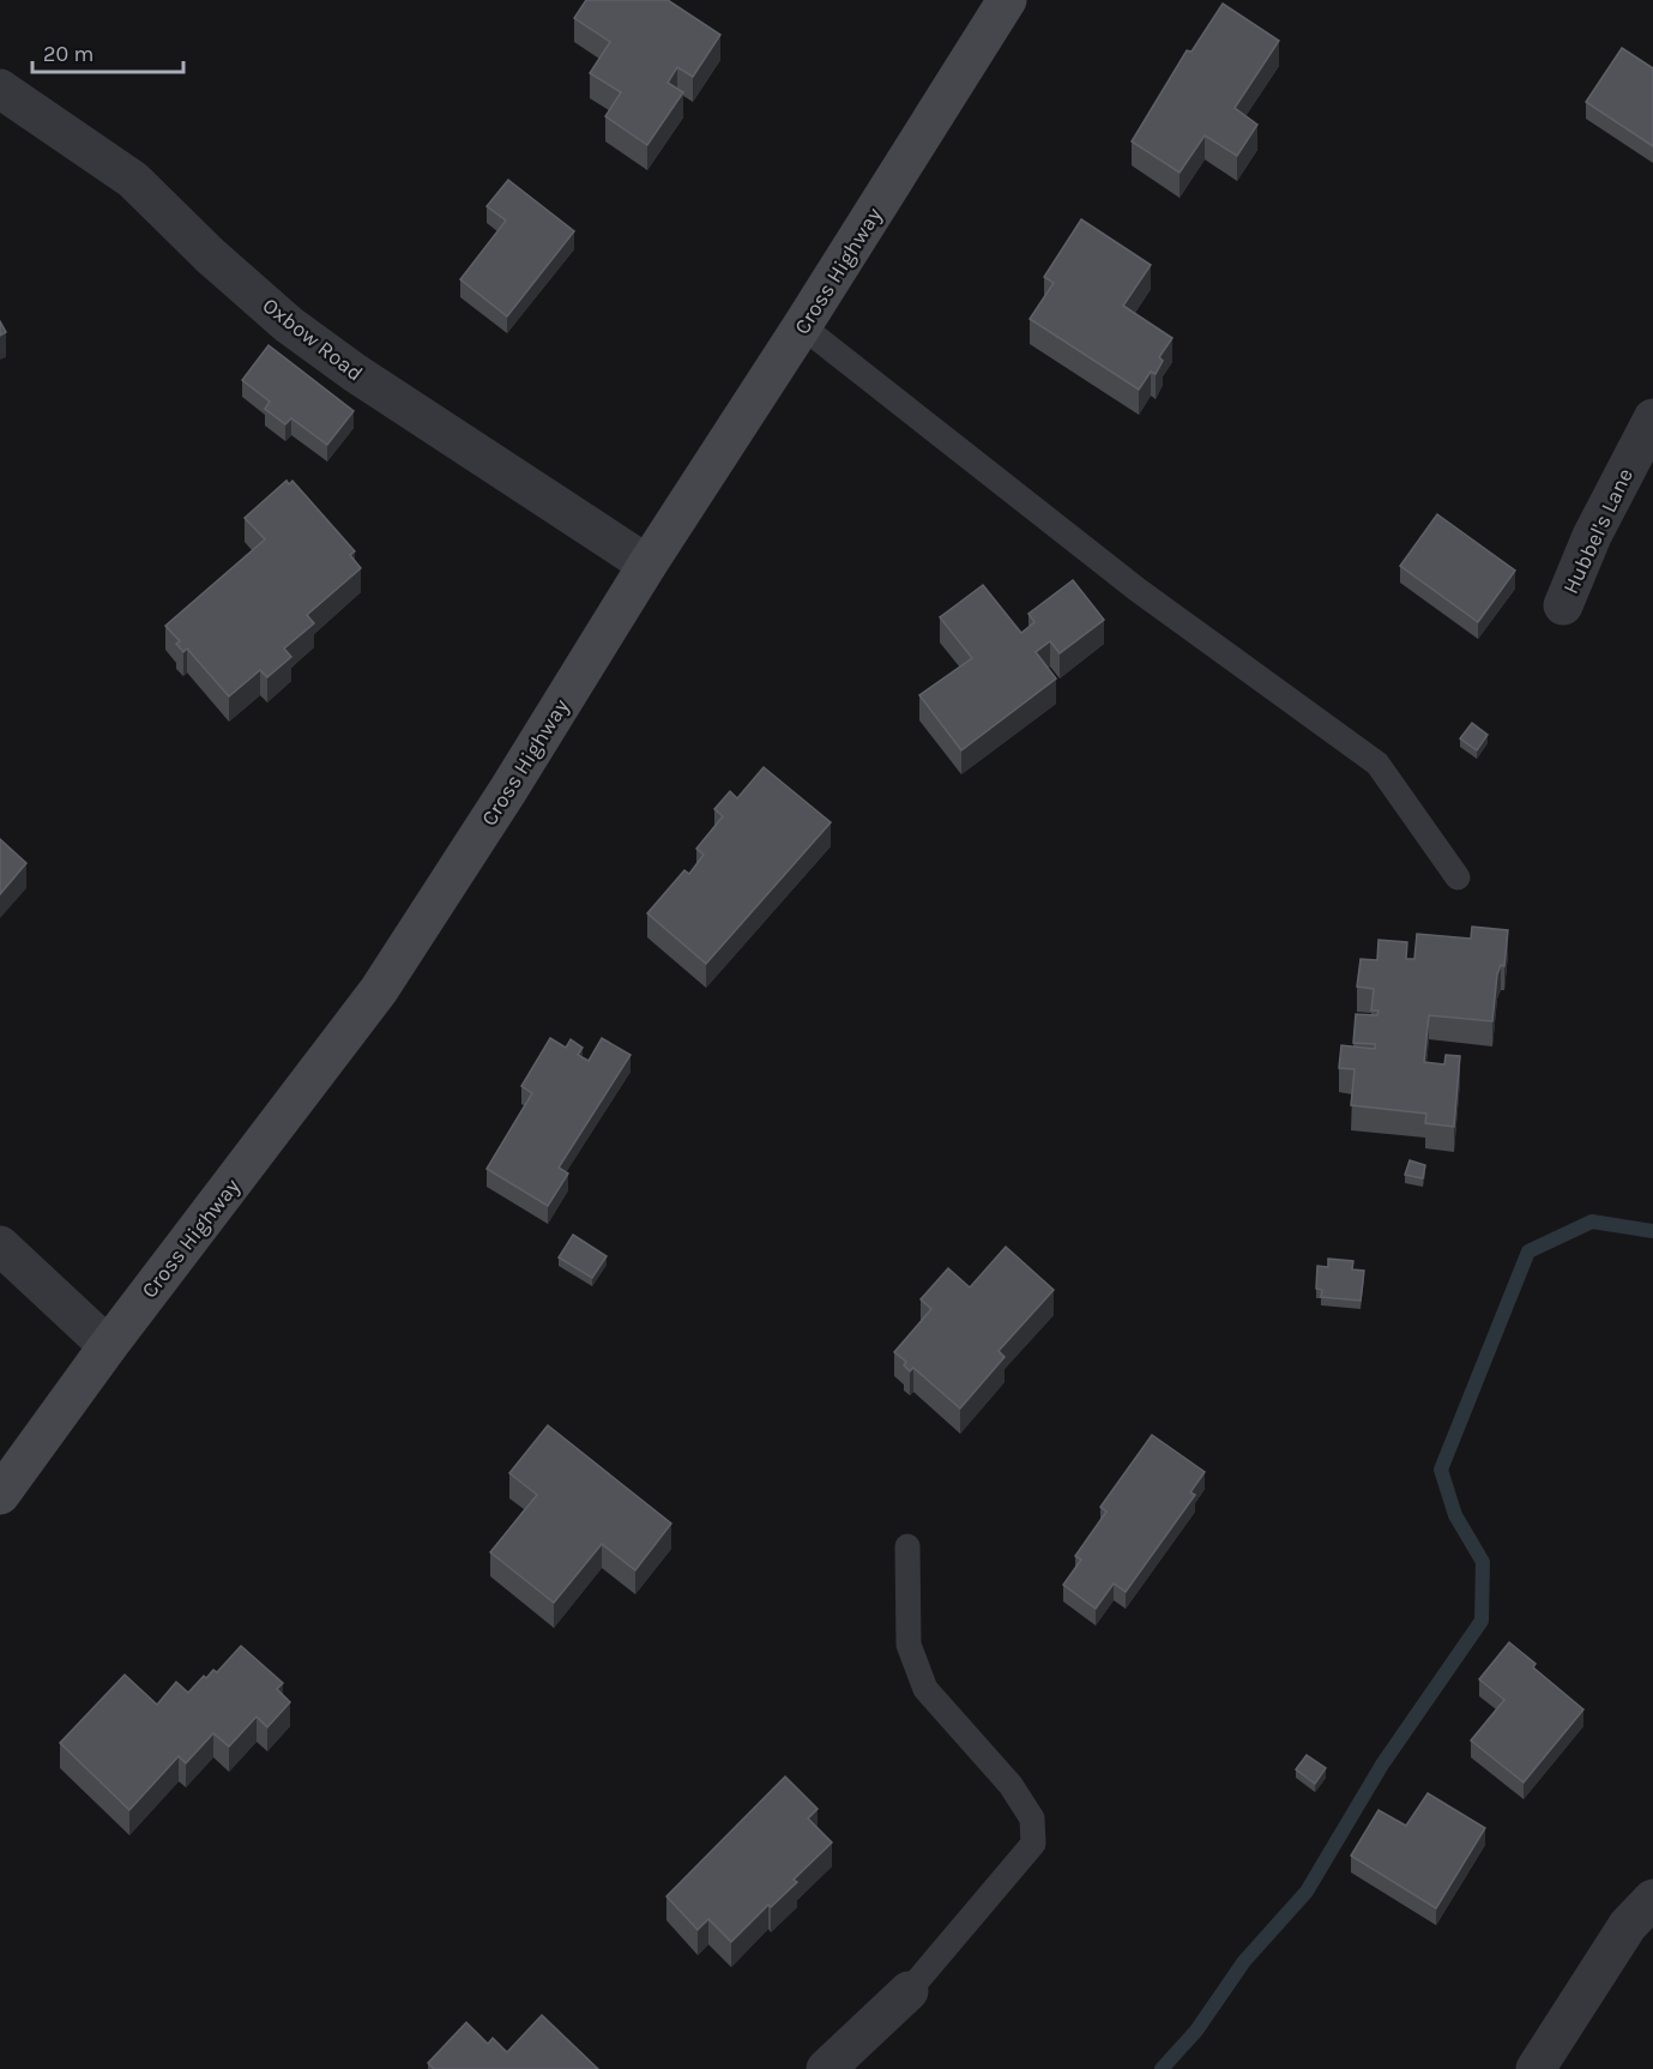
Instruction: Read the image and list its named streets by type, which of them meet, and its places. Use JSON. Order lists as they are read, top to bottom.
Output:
{
  "streets": {
    "main road": ["Cross Highway"],
    "street": ["Oxbow Road", "Hubbel's Lane"]
  },
  "crossings": [
    ["Cross Highway", "Oxbow Road"]
  ],
  "scale_bar": "20 m"
}
